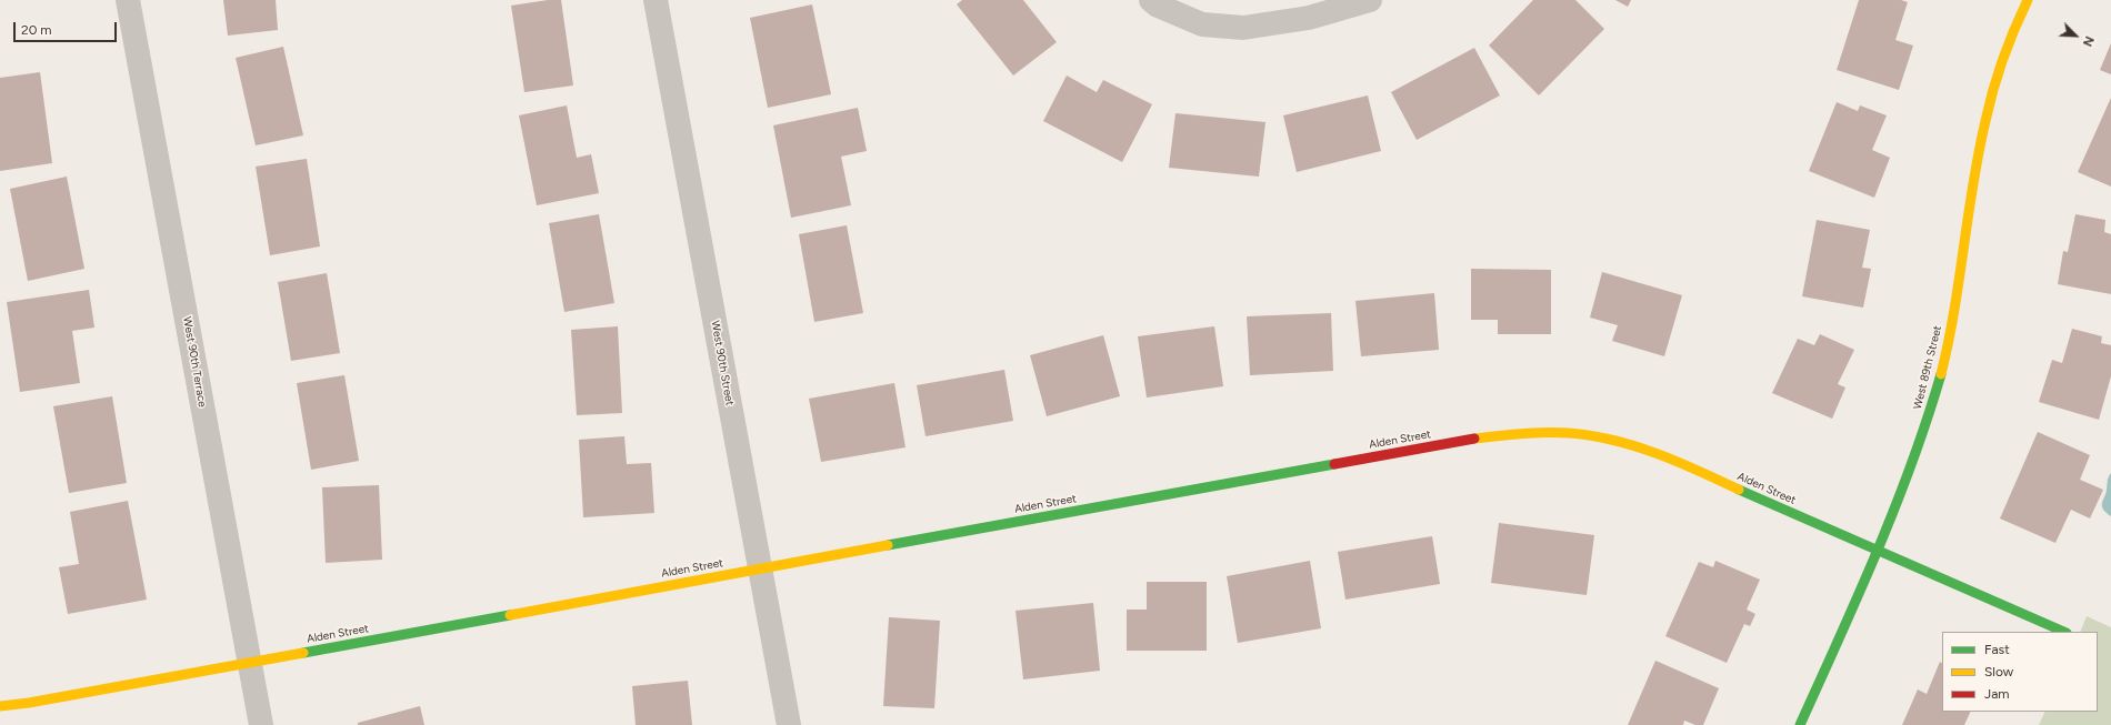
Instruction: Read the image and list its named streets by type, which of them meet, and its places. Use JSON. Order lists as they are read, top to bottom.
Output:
{
  "streets": {
    "street": [
      "West 90th Terrace",
      "West 90th Street",
      "West 89th Street",
      "Alden Street"
    ]
  },
  "crossings": [
    ["West 90th Terrace", "Alden Street"],
    ["West 90th Street", "Alden Street"],
    ["West 89th Street", "Alden Street"]
  ],
  "legend": ["Fast", "Slow", "Jam"],
  "scale_bar": "20 m",
  "north": "bottom right"
}
